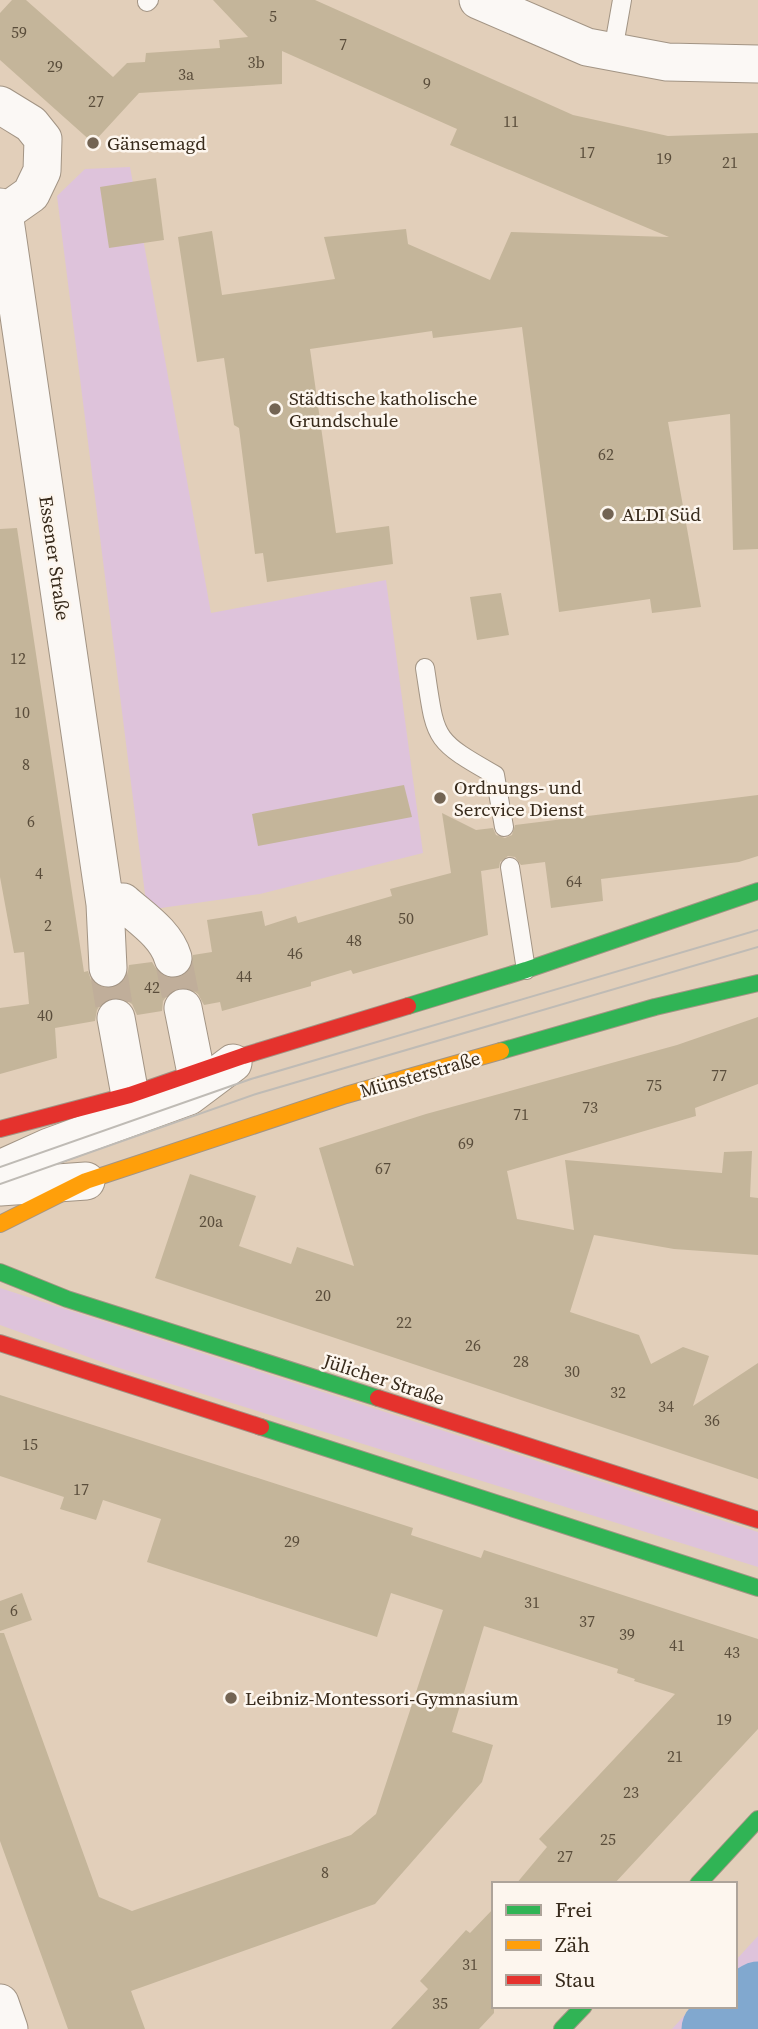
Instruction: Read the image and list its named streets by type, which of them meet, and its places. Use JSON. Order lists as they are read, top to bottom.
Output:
{
  "streets": {
    "main road": ["Münsterstraße", "Jülicher Straße"],
    "street": ["Essener Straße"]
  },
  "places": [
    "Gänsemagd",
    "Städtische katholische Grundschule",
    "ALDI Süd",
    "Ordnungs- und Sercvice Dienst",
    "Leibniz-Montessori-Gymnasium"
  ],
  "house_numbers": [
    "5",
    "59",
    "7",
    "3b",
    "29",
    "3a",
    "9",
    "27",
    "11",
    "17",
    "19",
    "21",
    "62",
    "12",
    "10",
    "8",
    "6",
    "4",
    "64",
    "50",
    "2",
    "48",
    "46",
    "44",
    "42",
    "40",
    "77",
    "75",
    "73",
    "71",
    "69",
    "67",
    "20a",
    "20",
    "22",
    "26",
    "28",
    "30",
    "32",
    "34",
    "36",
    "15",
    "17",
    "29",
    "31",
    "6",
    "37",
    "39",
    "41",
    "43",
    "19",
    "21",
    "23",
    "25",
    "27",
    "8",
    "31",
    "35"
  ],
  "legend": ["Frei", "Zäh", "Stau"]
}
